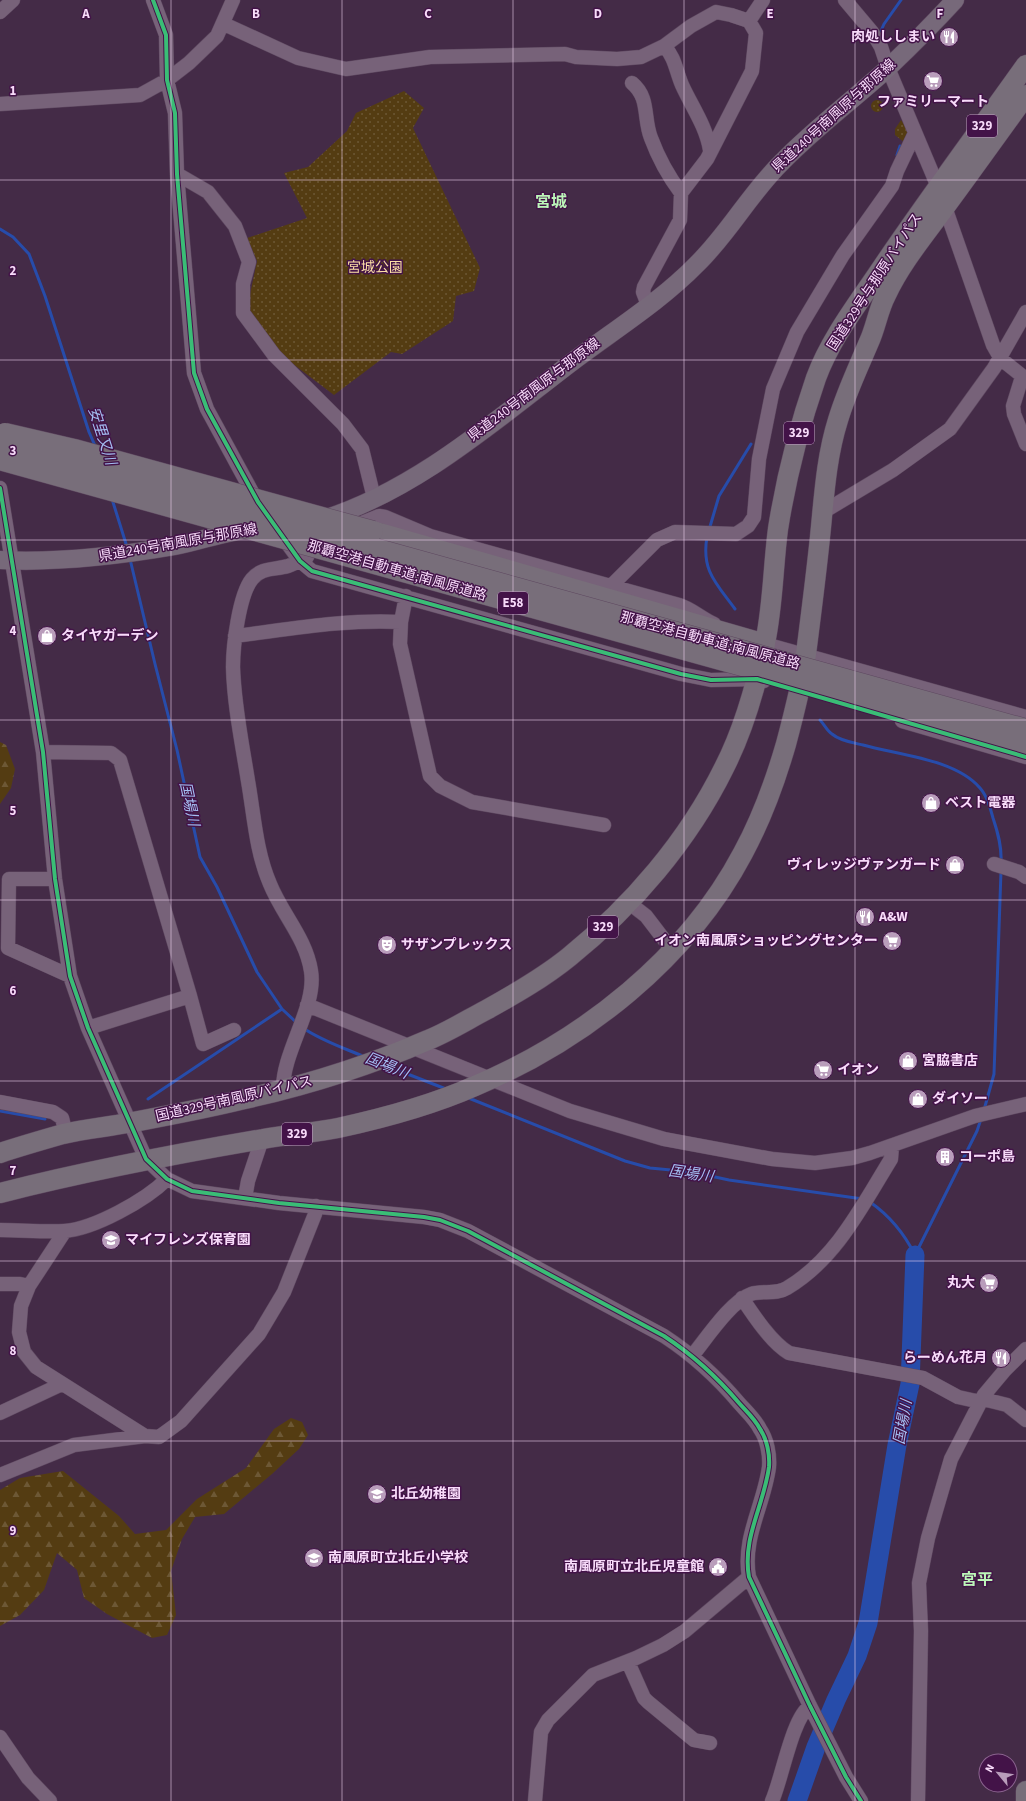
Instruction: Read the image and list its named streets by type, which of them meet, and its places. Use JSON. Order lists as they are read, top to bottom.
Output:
{
  "streets": {
    "highway": [
      "329",
      "国道329号与那原バイパス",
      "那覇空港自動車道;南風原道路",
      "E58",
      "国道329号南風原バイパス"
    ],
    "main road": ["県道240号南風原与那原線"]
  },
  "crossings": [
    ["329", "国道329号与那原バイパス"],
    ["国道329号与那原バイパス", "国道329号南風原バイパス"]
  ],
  "districts": ["宮城", "宮平"],
  "water": ["安里又川", "国場川"],
  "parks": ["宮城公園"],
  "places": {
    "restaurant": ["肉処ししまい", "A&W", "らーめん花月"],
    "supermarket": [
      "ファミリーマート",
      "イオン南風原ショッピングセンター",
      "イオン",
      "丸大"
    ],
    "shop": [
      "タイヤガーデン",
      "ベスト電器",
      "ヴィレッジヴァンガード",
      "宮脇書店",
      "ダイソー"
    ],
    "theatre": ["サザンプレックス"],
    "building": ["コーポ島"],
    "school or university": ["マイフレンズ保育園", "北丘幼稚園", "南風原町立北丘小学校"],
    "public building": ["南風原町立北丘児童館"]
  },
  "north": "top left",
  "grid": {
    "columns": [
      "A",
      "B",
      "C",
      "D",
      "E",
      "F"
    ],
    "rows": [
      "1",
      "2",
      "3",
      "4",
      "5",
      "6",
      "7",
      "8",
      "9"
    ]
  }
}
